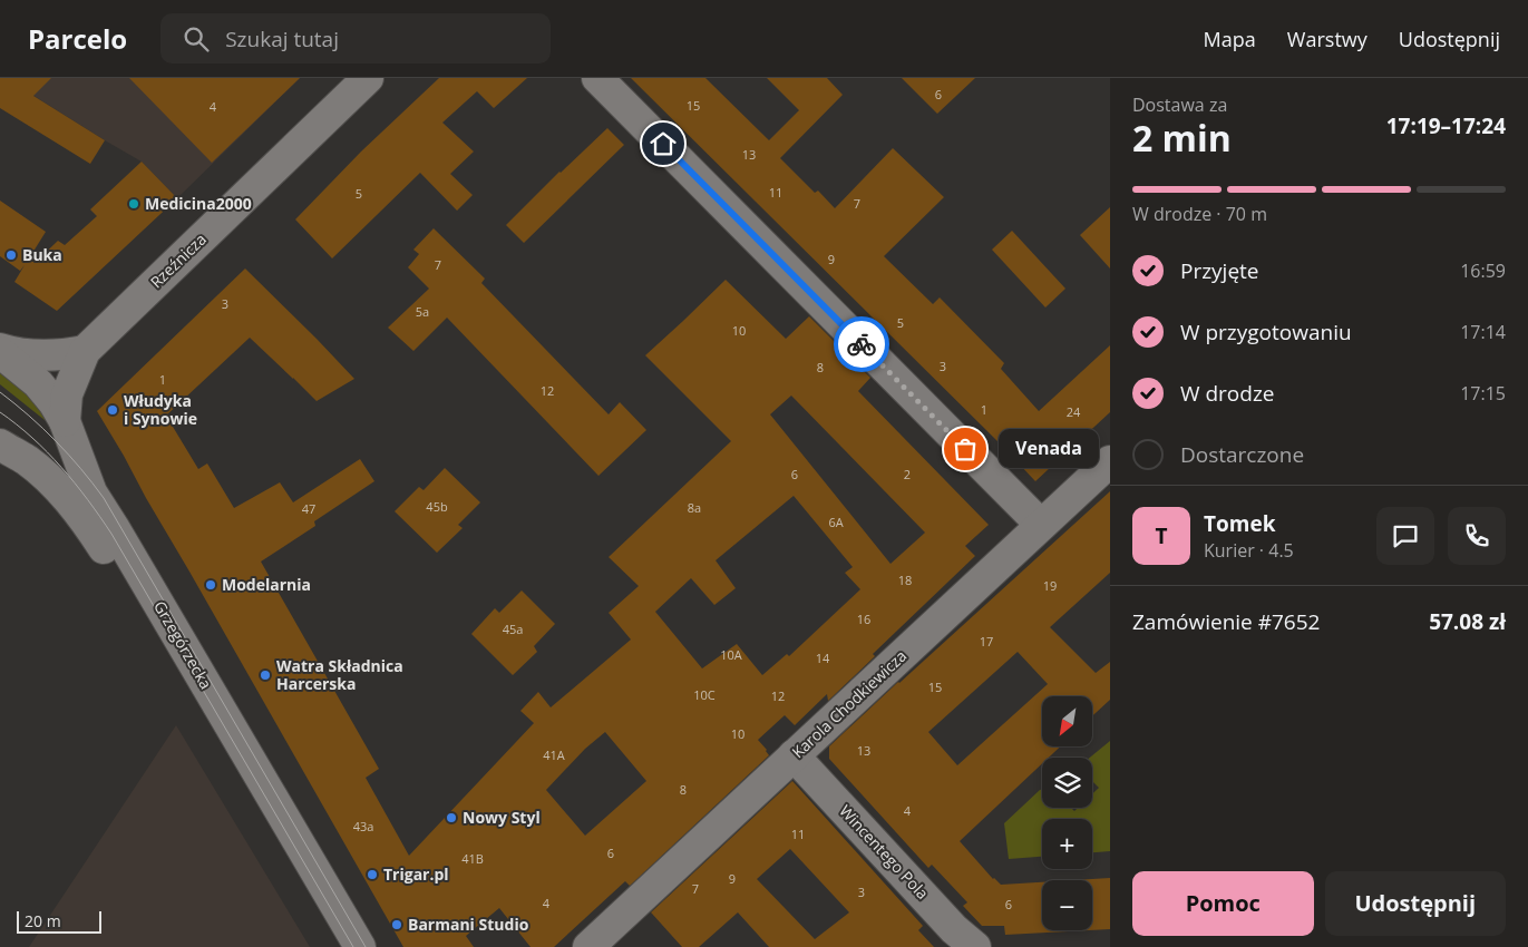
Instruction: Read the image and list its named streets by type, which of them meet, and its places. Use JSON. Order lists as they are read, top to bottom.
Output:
{
  "streets": {
    "street": [
      "Rzeźnicza",
      "Grzegórzecka",
      "Karola Chodkiewicza",
      "Wincentego Pola"
    ]
  },
  "crossings": [
    ["Rzeźnicza", "Grzegórzecka"],
    ["Karola Chodkiewicza", "Wincentego Pola"]
  ],
  "places": [
    "Medicina2000",
    "Buka",
    "Włudyka i Synowie",
    "Venada",
    "Modelarnia",
    "Watra Składnica Harcerska",
    "Nowy Styl",
    "Trigar.pl",
    "Barmani Studio"
  ],
  "house_numbers": [
    "6",
    "15",
    "4",
    "13",
    "11",
    "5",
    "7",
    "9",
    "7",
    "3",
    "5a",
    "5",
    "10",
    "3",
    "8",
    "1",
    "12",
    "1",
    "24",
    "6",
    "2",
    "45b",
    "8a",
    "47",
    "6A",
    "18",
    "19",
    "16",
    "45a",
    "17",
    "10A",
    "14",
    "15",
    "10C",
    "12",
    "10",
    "13",
    "41A",
    "8",
    "4",
    "43a",
    "11",
    "6",
    "41B",
    "9",
    "7",
    "3",
    "4",
    "6"
  ],
  "scale_bar": "20 m",
  "north": "bottom left",
  "page": {
    "header": "Parcelo",
    "search": "Szukaj tutaj",
    "nav": ["Mapa", "Warstwy", "Udostępnij"],
    "heading": ["2 min", "Dostawa za", "17:19–17:24"],
    "panel": [
      "Tomek",
      "Kurier · 4.5",
      "Zamówienie #7652",
      "57.08 zł"
    ],
    "bar": "W drodze · 70 m",
    "list": [
      ["Przyjęte", "16:59"],
      ["W przygotowaniu", "17:14"],
      ["W drodze", "17:15"],
      "Dostarczone"
    ],
    "bubble": "Venada",
    "round": "T",
    "map_buttons": ["+", "−"],
    "buttons": ["Pomoc", "Udostępnij"],
    "scale": "20 m"
  }
}
